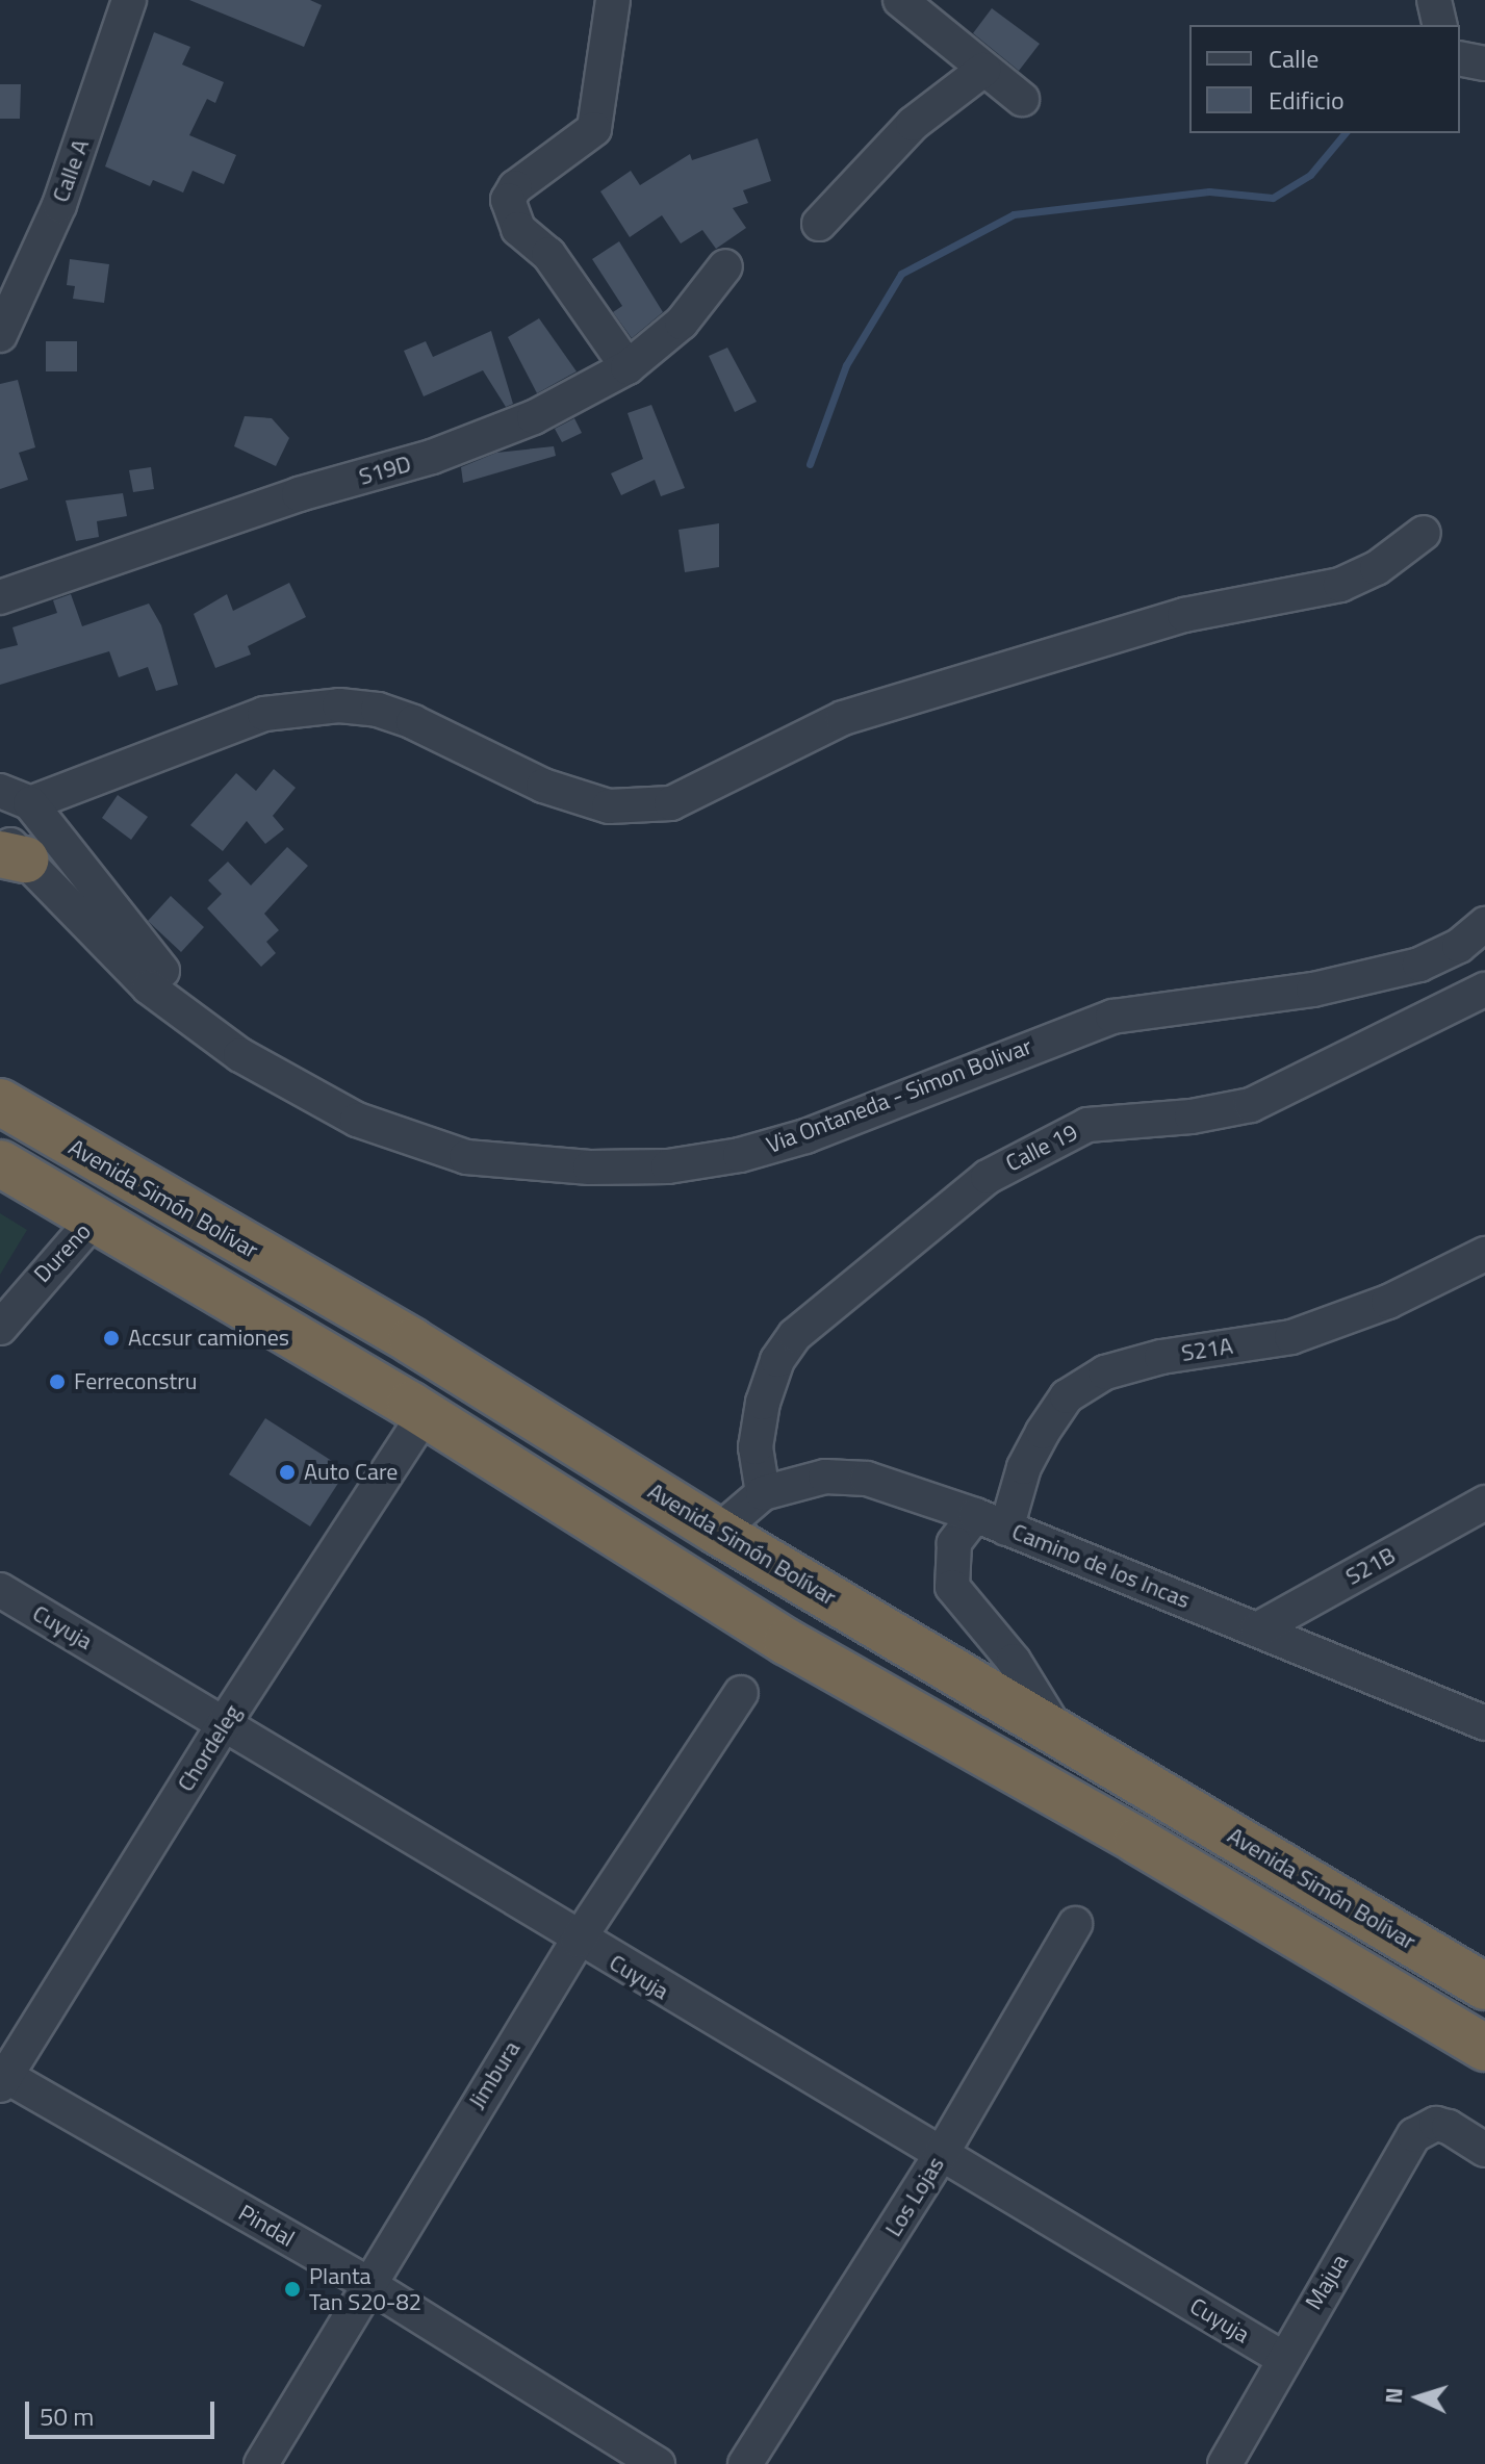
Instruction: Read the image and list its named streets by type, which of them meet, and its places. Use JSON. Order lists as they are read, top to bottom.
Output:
{
  "streets": {
    "highway": ["Avenida Simón Bolívar"],
    "street": [
      "Calle A",
      "S19D",
      "Via Ontaneda - Simon Bolivar",
      "Calle 19",
      "Dureno",
      "S21A",
      "Camino de los Incas",
      "S21B",
      "Cuyuja",
      "Chordeleg",
      "Jimbura",
      "Los Lojas",
      "Pindal",
      "Majua"
    ]
  },
  "crossings": [
    ["Calle 19", "Camino de los Incas"],
    ["Avenida Simón Bolívar", "Camino de los Incas"],
    ["S21A", "Camino de los Incas"],
    ["Camino de los Incas", "S21B"],
    ["Cuyuja", "Chordeleg"],
    ["Cuyuja", "Jimbura"],
    ["Cuyuja", "Los Lojas"],
    ["Cuyuja", "Majua"],
    ["Chordeleg", "Pindal"],
    ["Jimbura", "Pindal"]
  ],
  "places": [
    "Accsur camiones",
    "Ferreconstru",
    "Auto Care",
    "Planta Tan S20-82"
  ],
  "legend": ["Calle", "Edificio"],
  "scale_bar": "50 m",
  "north": "left"
}
